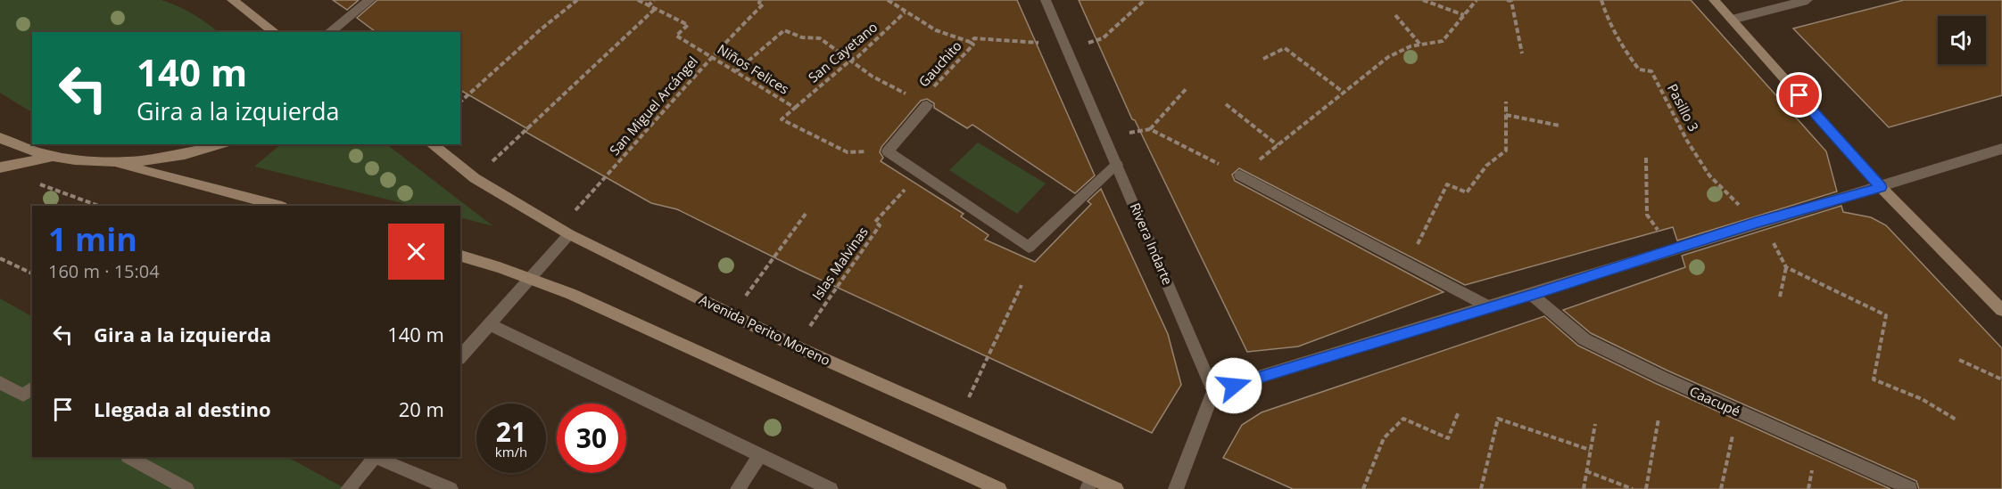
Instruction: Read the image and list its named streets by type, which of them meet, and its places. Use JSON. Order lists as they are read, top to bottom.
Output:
{
  "streets": {
    "main road": ["Avenida Perito Moreno"],
    "street": ["Rivera Indarte", "Caacupé"],
    "path": [
      "San Cayetano",
      "Gauchito",
      "Niños Felices",
      "San Miguel Arcángel",
      "Pasillo 3",
      "Islas Malvinas"
    ]
  },
  "crossings": [
    ["San Cayetano", "Niños Felices"],
    ["Niños Felices", "San Miguel Arcángel"],
    ["San Miguel Arcángel", "Avenida Perito Moreno"],
    ["Islas Malvinas", "Avenida Perito Moreno"]
  ],
  "page": {
    "turn": ["140 m", "Gira a la izquierda"],
    "heading": ["1 min", "160 m · 15:04"],
    "list": [
      {
        "name": "Gira a la izquierda",
        "value": "140 m"
      },
      {
        "name": "Llegada al destino",
        "value": "20 m"
      }
    ],
    "speed": "21 km/h",
    "limit": "30"
  }
}
